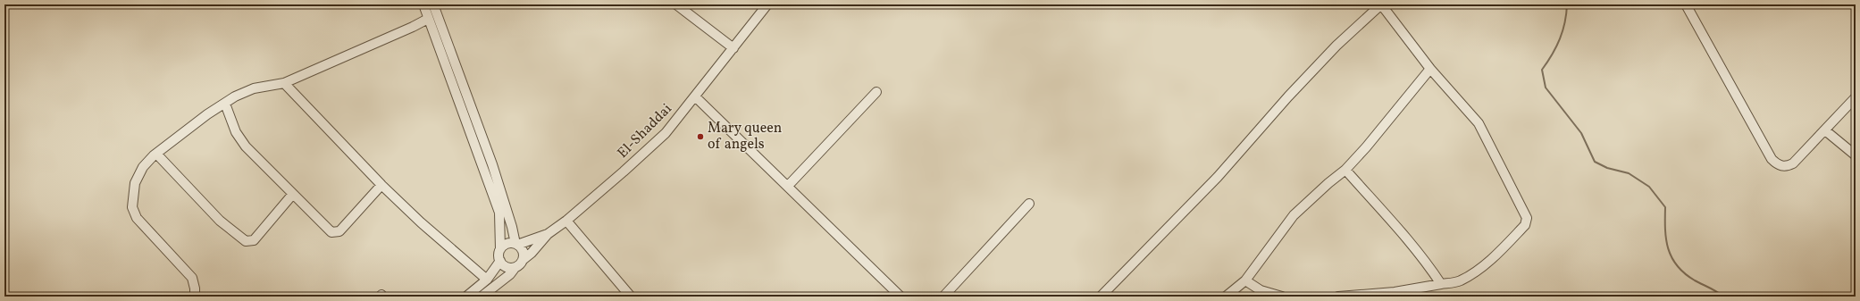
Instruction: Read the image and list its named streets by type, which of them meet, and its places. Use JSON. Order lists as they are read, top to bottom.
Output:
{
  "streets": {
    "street": ["El-Shaddai"]
  },
  "places": ["Mary queen of angels"]
}
